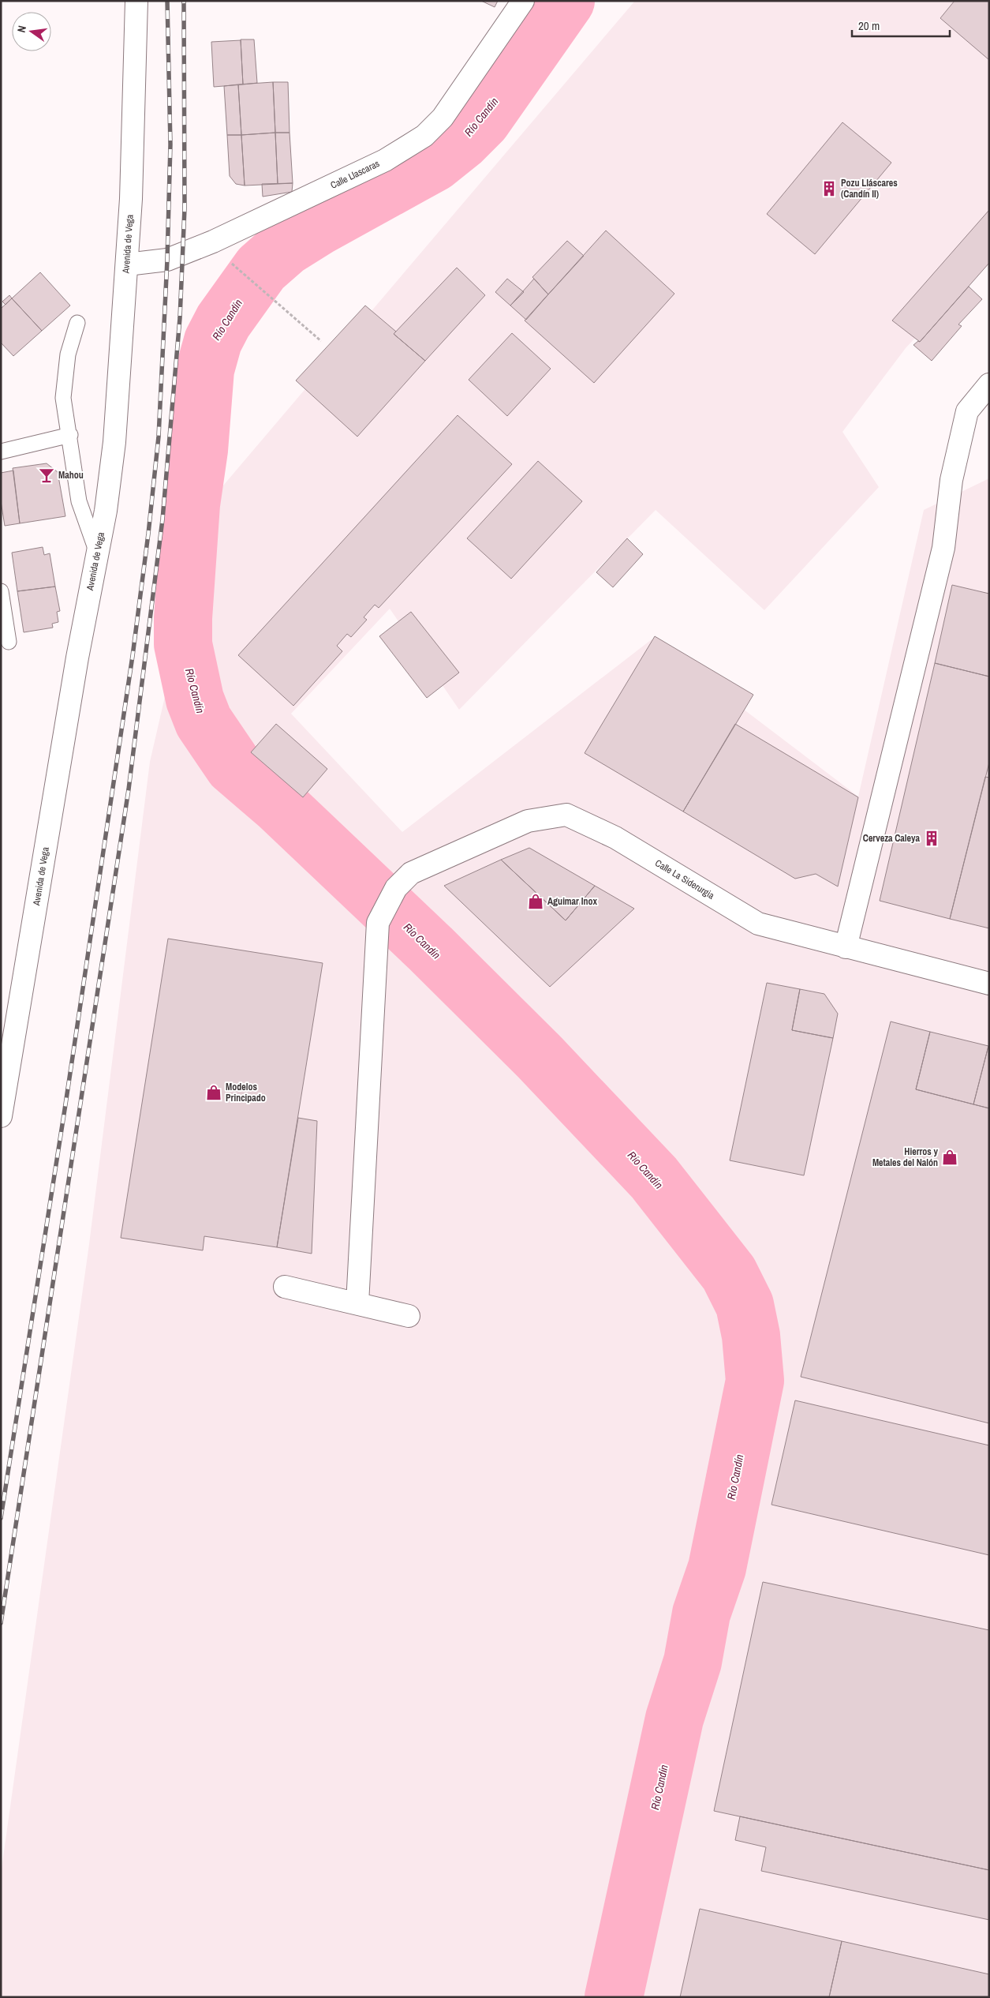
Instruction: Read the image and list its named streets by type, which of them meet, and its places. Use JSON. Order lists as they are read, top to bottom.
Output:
{
  "streets": {
    "street": ["Calle Llascaras", "Avenida de Vega", "Calle La Siderurgia"]
  },
  "crossings": [
    ["Calle Llascaras", "Avenida de Vega"]
  ],
  "water": ["Río Candín"],
  "places": {
    "building": ["Pozu Lláscares (Candín II)", "Cerveza Caleya"],
    "bar": ["Mahou"],
    "shop": ["Aguimar Inox", "Modelos Principado", "Hierros y Metales del Nalón"]
  },
  "scale_bar": "20 m",
  "north": "left"
}
